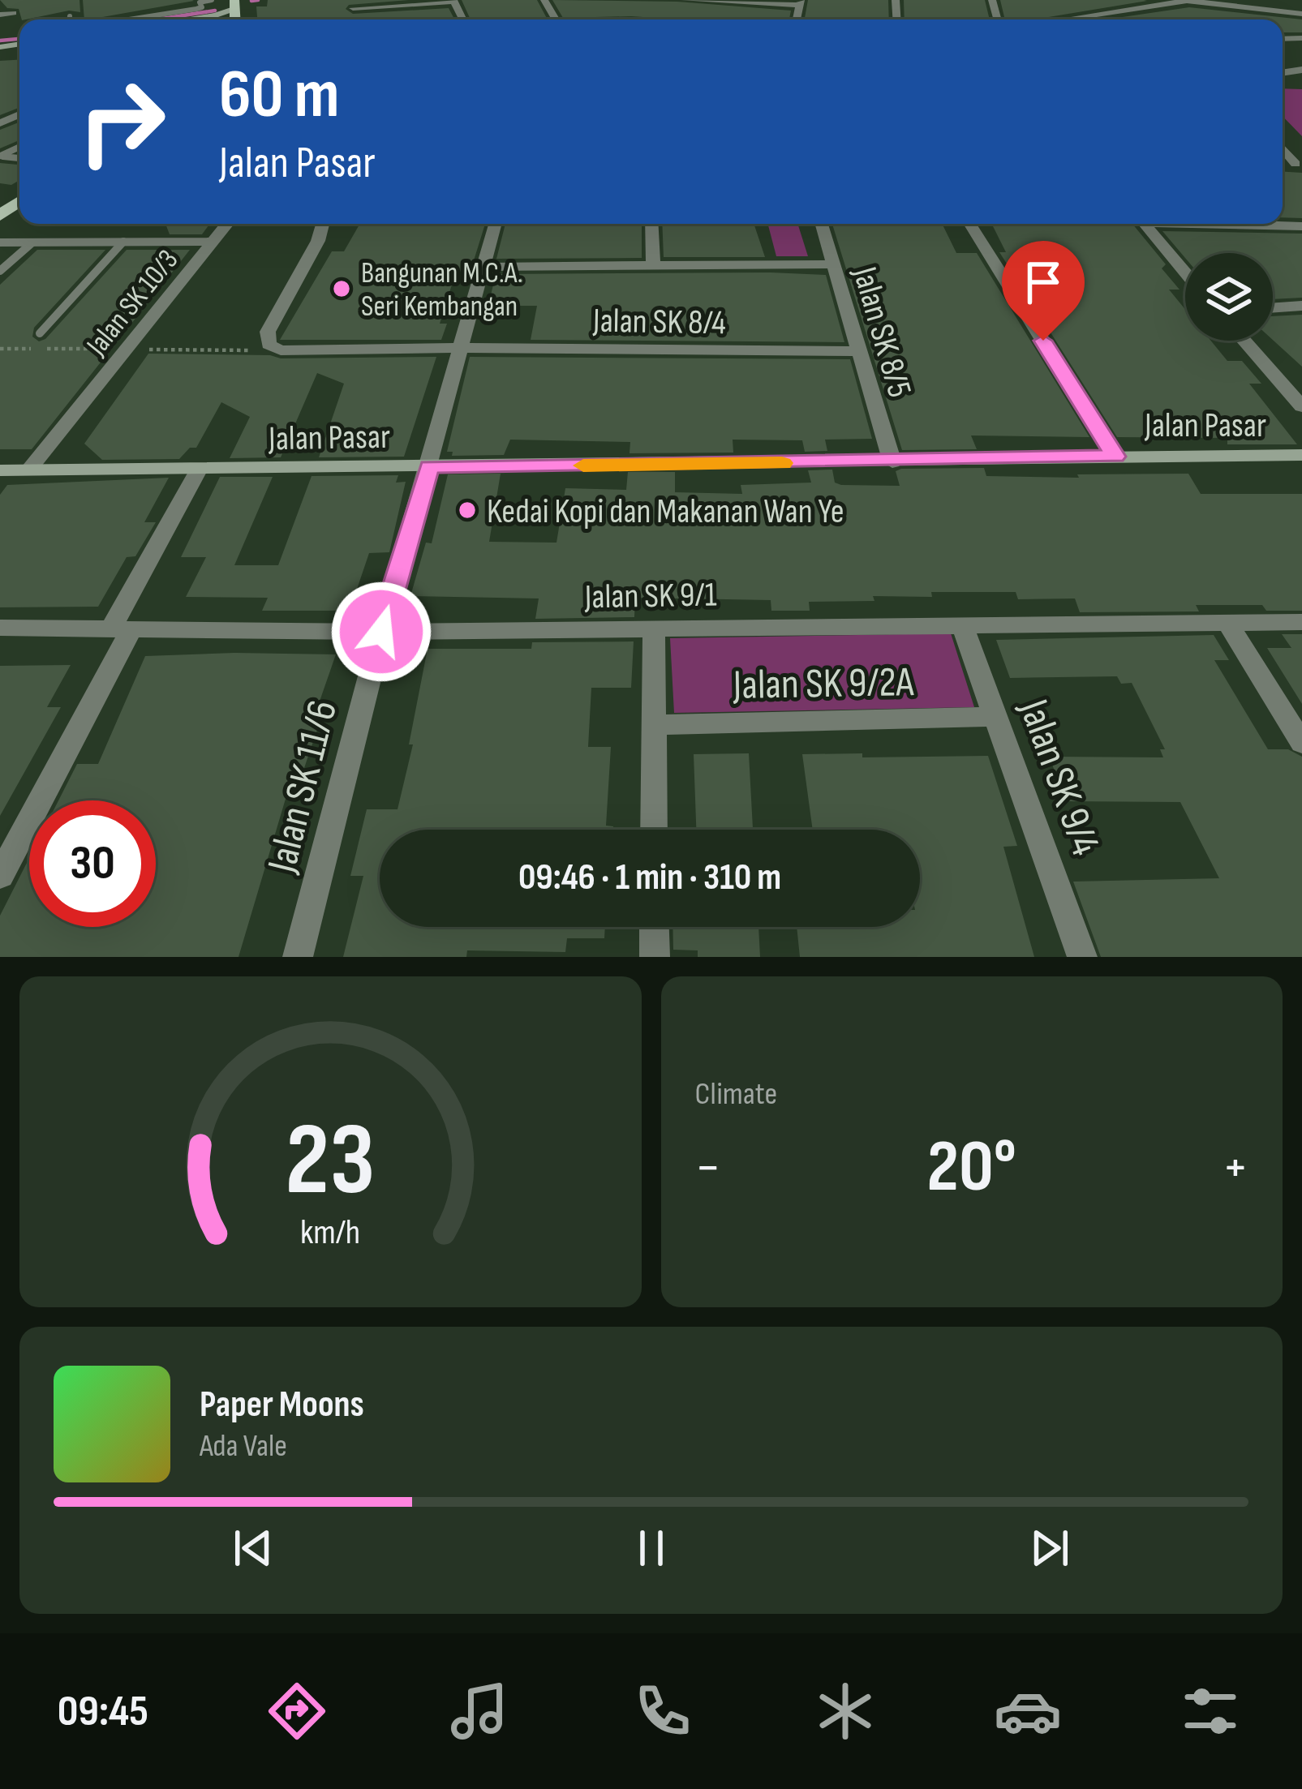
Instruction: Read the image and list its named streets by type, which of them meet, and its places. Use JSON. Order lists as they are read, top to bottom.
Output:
{
  "streets": {
    "street": [
      "Jalan SK 10/3",
      "Jalan SK 8/4",
      "Jalan SK 8/5",
      "Jalan Pasar",
      "Jalan SK 9/1",
      "Jalan SK 9/2A",
      "Jalan SK 9/4",
      "Jalan SK 11/6"
    ]
  },
  "crossings": [
    ["Jalan SK 10/3", "Jalan Pasar"],
    ["Jalan SK 8/4", "Jalan SK 8/5"],
    ["Jalan SK 8/4", "Jalan SK 11/6"],
    ["Jalan SK 8/5", "Jalan Pasar"],
    ["Jalan Pasar", "Jalan SK 11/6"],
    ["Jalan SK 9/1", "Jalan SK 9/4"],
    ["Jalan SK 9/1", "Jalan SK 11/6"],
    ["Jalan SK 9/2A", "Jalan SK 9/4"]
  ],
  "places": ["Bangunan M.C.A. Seri Kembangan", "Kedai Kopi dan Makanan Wan Ye"],
  "page": {
    "turn": ["60 m", "Jalan Pasar"],
    "limit": "30",
    "trip": "09:46 · 1 min · 310 m",
    "tile": "Climate",
    "heat": ["−", "20°", "+"],
    "song": ["Paper Moons", "Ada Vale"],
    "tabs": "09:45",
    "gauge": ["23", "km/h"]
  }
}
